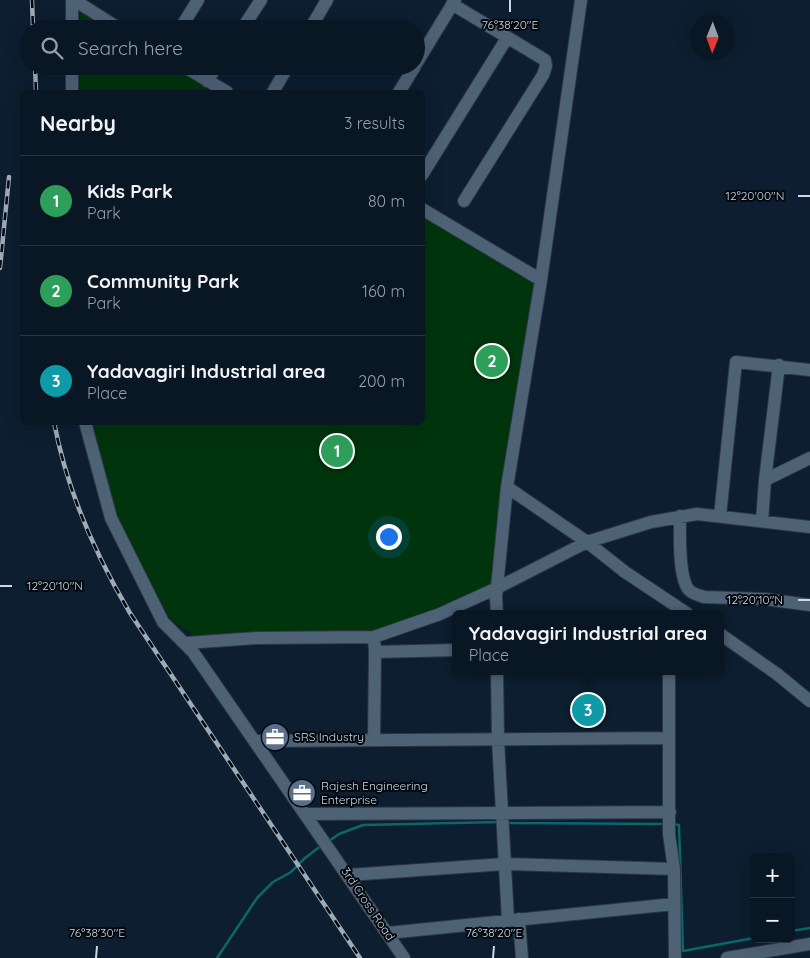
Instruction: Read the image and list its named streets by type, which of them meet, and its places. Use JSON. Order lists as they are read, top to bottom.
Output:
{
  "streets": {
    "street": ["3rd Cross Road"]
  },
  "places": {
    "office": ["SRS Industry", "Rajesh Engineering Enterprise"]
  },
  "north": "bottom",
  "page": {
    "search": "Search here",
    "heading": ["Nearby", "3 results"],
    "list": [
      {
        "mark": "1",
        "name": "Kids Park",
        "note": "Park",
        "value": "80 m"
      },
      {
        "mark": "2",
        "name": "Community Park",
        "note": "Park",
        "value": "160 m"
      },
      {
        "mark": "3",
        "name": "Yadavagiri Industrial area",
        "note": "Place",
        "value": "200 m"
      }
    ],
    "pins": ["2", "1", "3"],
    "popup": ["Yadavagiri Industrial area", "Place"],
    "map_buttons": ["+", "−"]
  },
  "coordinates": [
    "76°38'20\"E",
    "12°20'00\"N",
    "12°20'10\"N",
    "76°38'30\"E"
  ]
}
